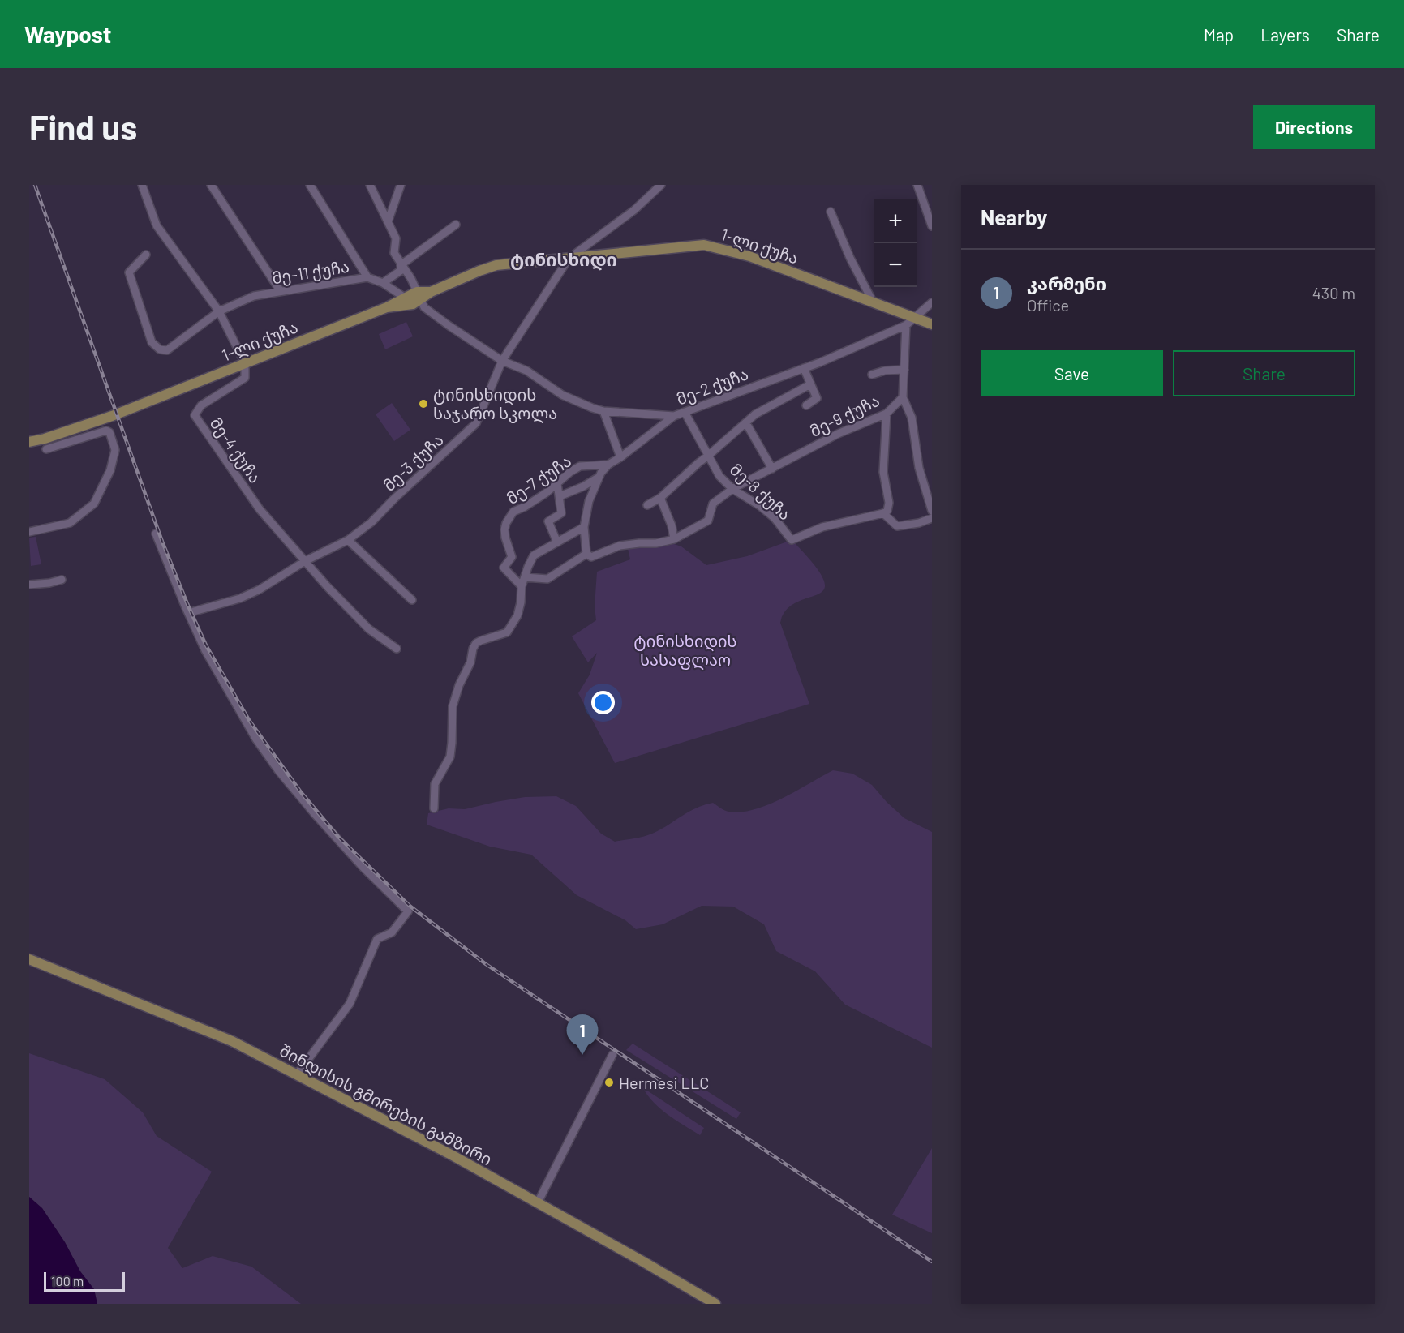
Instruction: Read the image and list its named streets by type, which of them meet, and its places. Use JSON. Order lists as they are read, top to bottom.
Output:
{
  "streets": {
    "main road": ["1-ლი ქუჩა", "შინდისის გმირების გამზირი"],
    "street": [
      "მე-11 ქუჩა",
      "მე-2 ქუჩა",
      "მე-9 ქუჩა",
      "მე-4 ქუჩა",
      "მე-3 ქუჩა",
      "მე-7 ქუჩა",
      "მე-8 ქუჩა"
    ]
  },
  "crossings": [
    ["1-ლი ქუჩა", "მე-11 ქუჩა"],
    ["1-ლი ქუჩა", "მე-2 ქუჩა"],
    ["1-ლი ქუჩა", "მე-4 ქუჩა"],
    ["1-ლი ქუჩა", "მე-3 ქუჩა"],
    ["მე-11 ქუჩა", "მე-2 ქუჩა"],
    ["მე-2 ქუჩა", "მე-9 ქუჩა"],
    ["მე-2 ქუჩა", "მე-3 ქუჩა"],
    ["მე-2 ქუჩა", "მე-8 ქუჩა"],
    ["მე-9 ქუჩა", "მე-8 ქუჩა"],
    ["მე-4 ქუჩა", "მე-3 ქუჩა"]
  ],
  "districts": ["ტინისხიდი"],
  "parks": ["ტინისხიდის სასაფლაო"],
  "places": ["ტინისხიდის საჯარო სკოლა", "Hermesi LLC"],
  "scale_bar": "100 m",
  "page": {
    "header": "Waypost",
    "nav": ["Map", "Layers", "Share"],
    "buttons": [
      "Directions",
      ["Save", "Share"]
    ],
    "title": "Find us",
    "heading": "Nearby",
    "map_buttons": ["+", "−"],
    "list": [
      {
        "mark": "1",
        "name": "კარმენი",
        "note": "Office",
        "value": "430 m"
      }
    ],
    "pins": "1",
    "scale": "100 m"
  }
}
